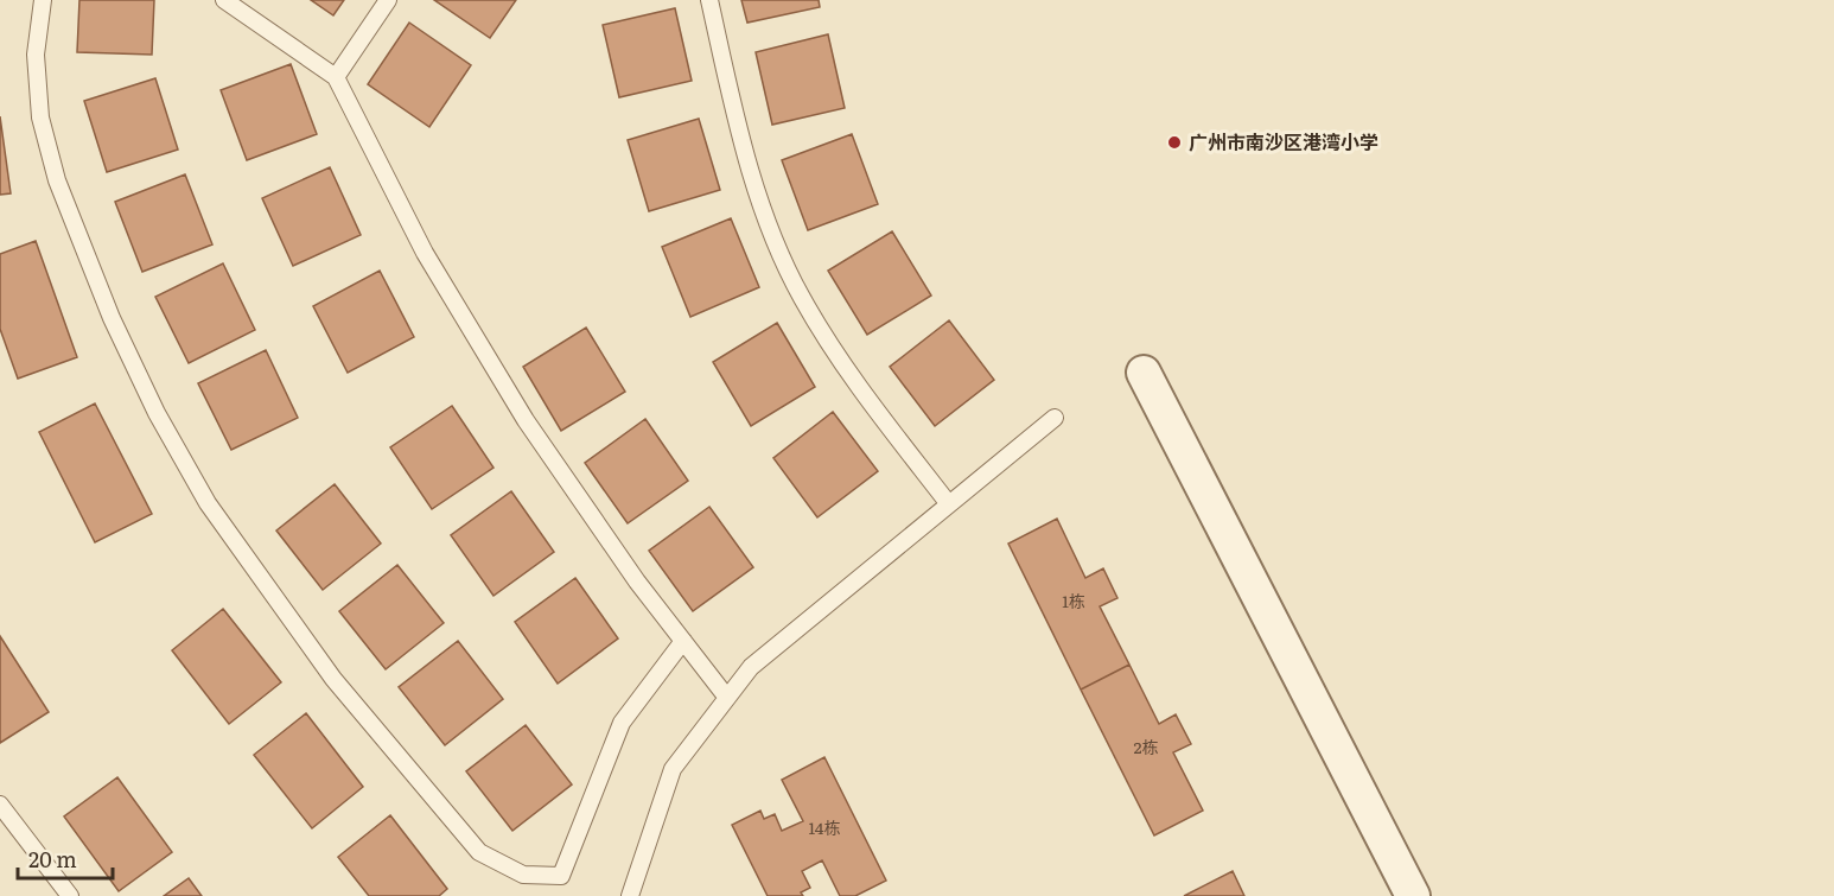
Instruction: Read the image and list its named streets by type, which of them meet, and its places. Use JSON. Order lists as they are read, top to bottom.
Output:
{
  "places": ["广州市南沙区港湾小学"],
  "house_numbers": ["1栋", "2栋", "14栋"],
  "scale_bar": "20 m"
}
